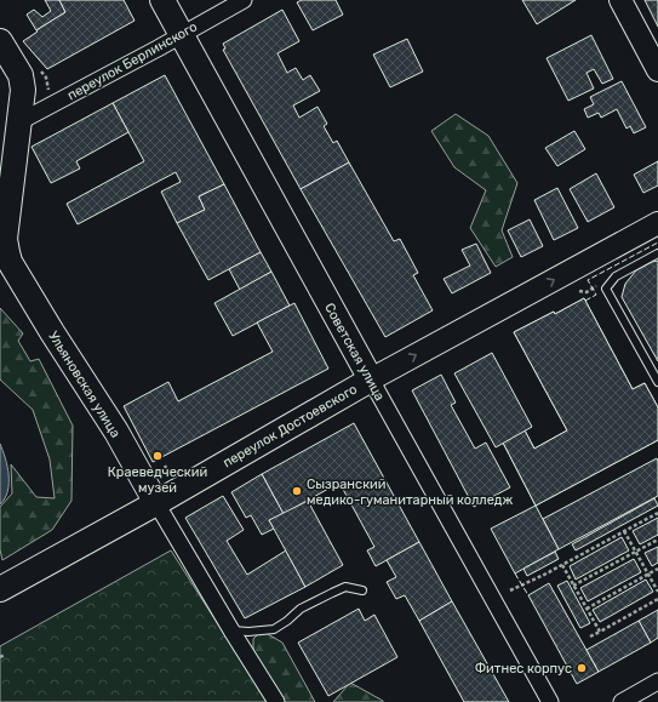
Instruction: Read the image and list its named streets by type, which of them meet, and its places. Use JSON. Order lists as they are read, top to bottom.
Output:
{
  "streets": {
    "main road": ["Советская улица", "Ульяновская улица", "переулок Достоевского"],
    "street": ["переулок Берлинского"]
  },
  "crossings": [
    ["переулок Берлинского", "Советская улица"],
    ["переулок Берлинского", "Ульяновская улица"],
    ["Советская улица", "переулок Достоевского"],
    ["Ульяновская улица", "переулок Достоевского"]
  ],
  "one_way": ["переулок Достоевского"],
  "places": ["Краеведческий музей", "Сызранский медико-гуманитарный колледж", "Фитнес корпус"]
}
